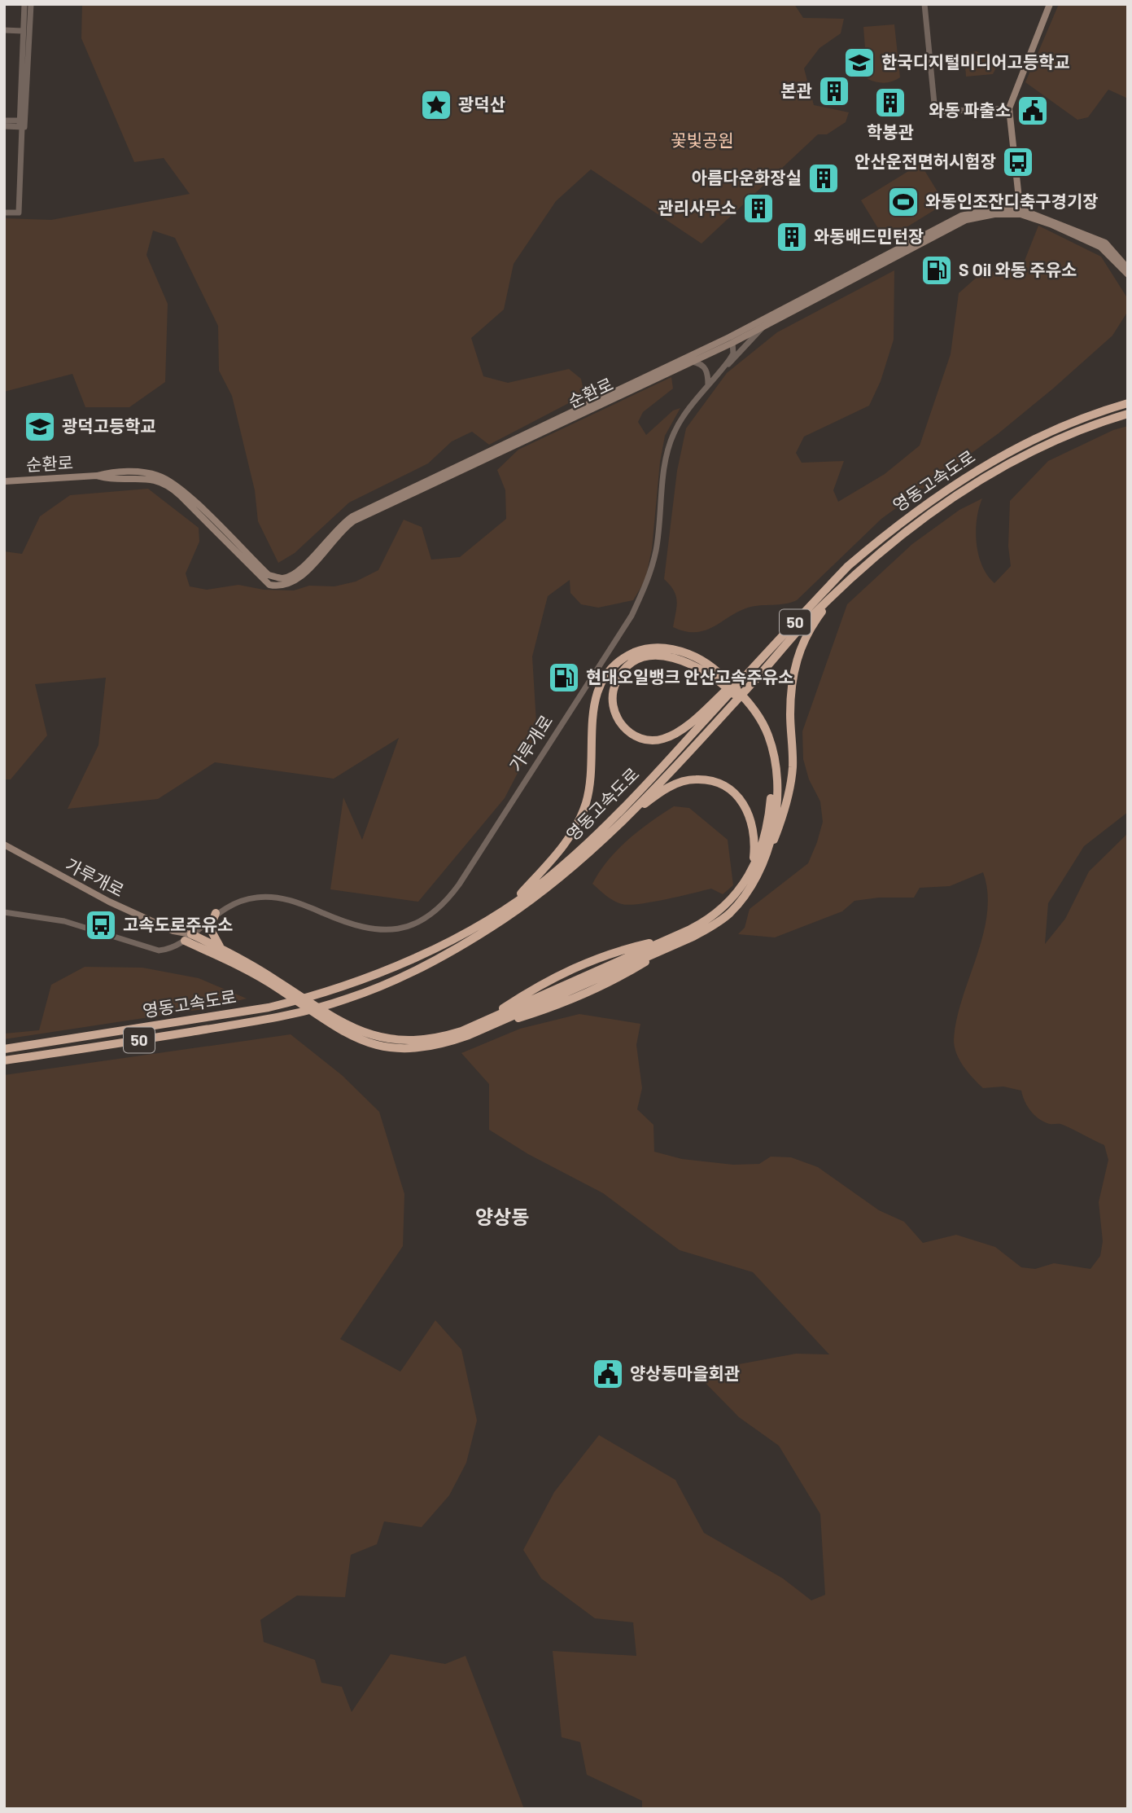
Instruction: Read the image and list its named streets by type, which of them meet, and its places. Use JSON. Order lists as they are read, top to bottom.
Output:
{
  "streets": {
    "highway": ["영동고속도로", "50"],
    "main road": ["순환로", "가루개로"]
  },
  "crossings": [
    ["순환로", "가루개로"]
  ],
  "districts": ["양상동"],
  "parks": ["꽃빛공원"],
  "places": {
    "school or university": ["한국디지털미디어고등학교", "광덕고등학교"],
    "building": [
      "본관",
      "학봉관",
      "아름다운화장실",
      "관리사무소",
      "와동배드민턴장"
    ],
    "place": ["광덕산"],
    "public building": ["와동 파출소", "양상동마을회관"],
    "bus stop": ["안산운전면허시험장", "고속도로주유소"],
    "sports": ["와동인조잔디축구경기장"],
    "fuel station": ["S Oil 와동 주유소", "현대오일뱅크 안산고속주유소"]
  }
}
